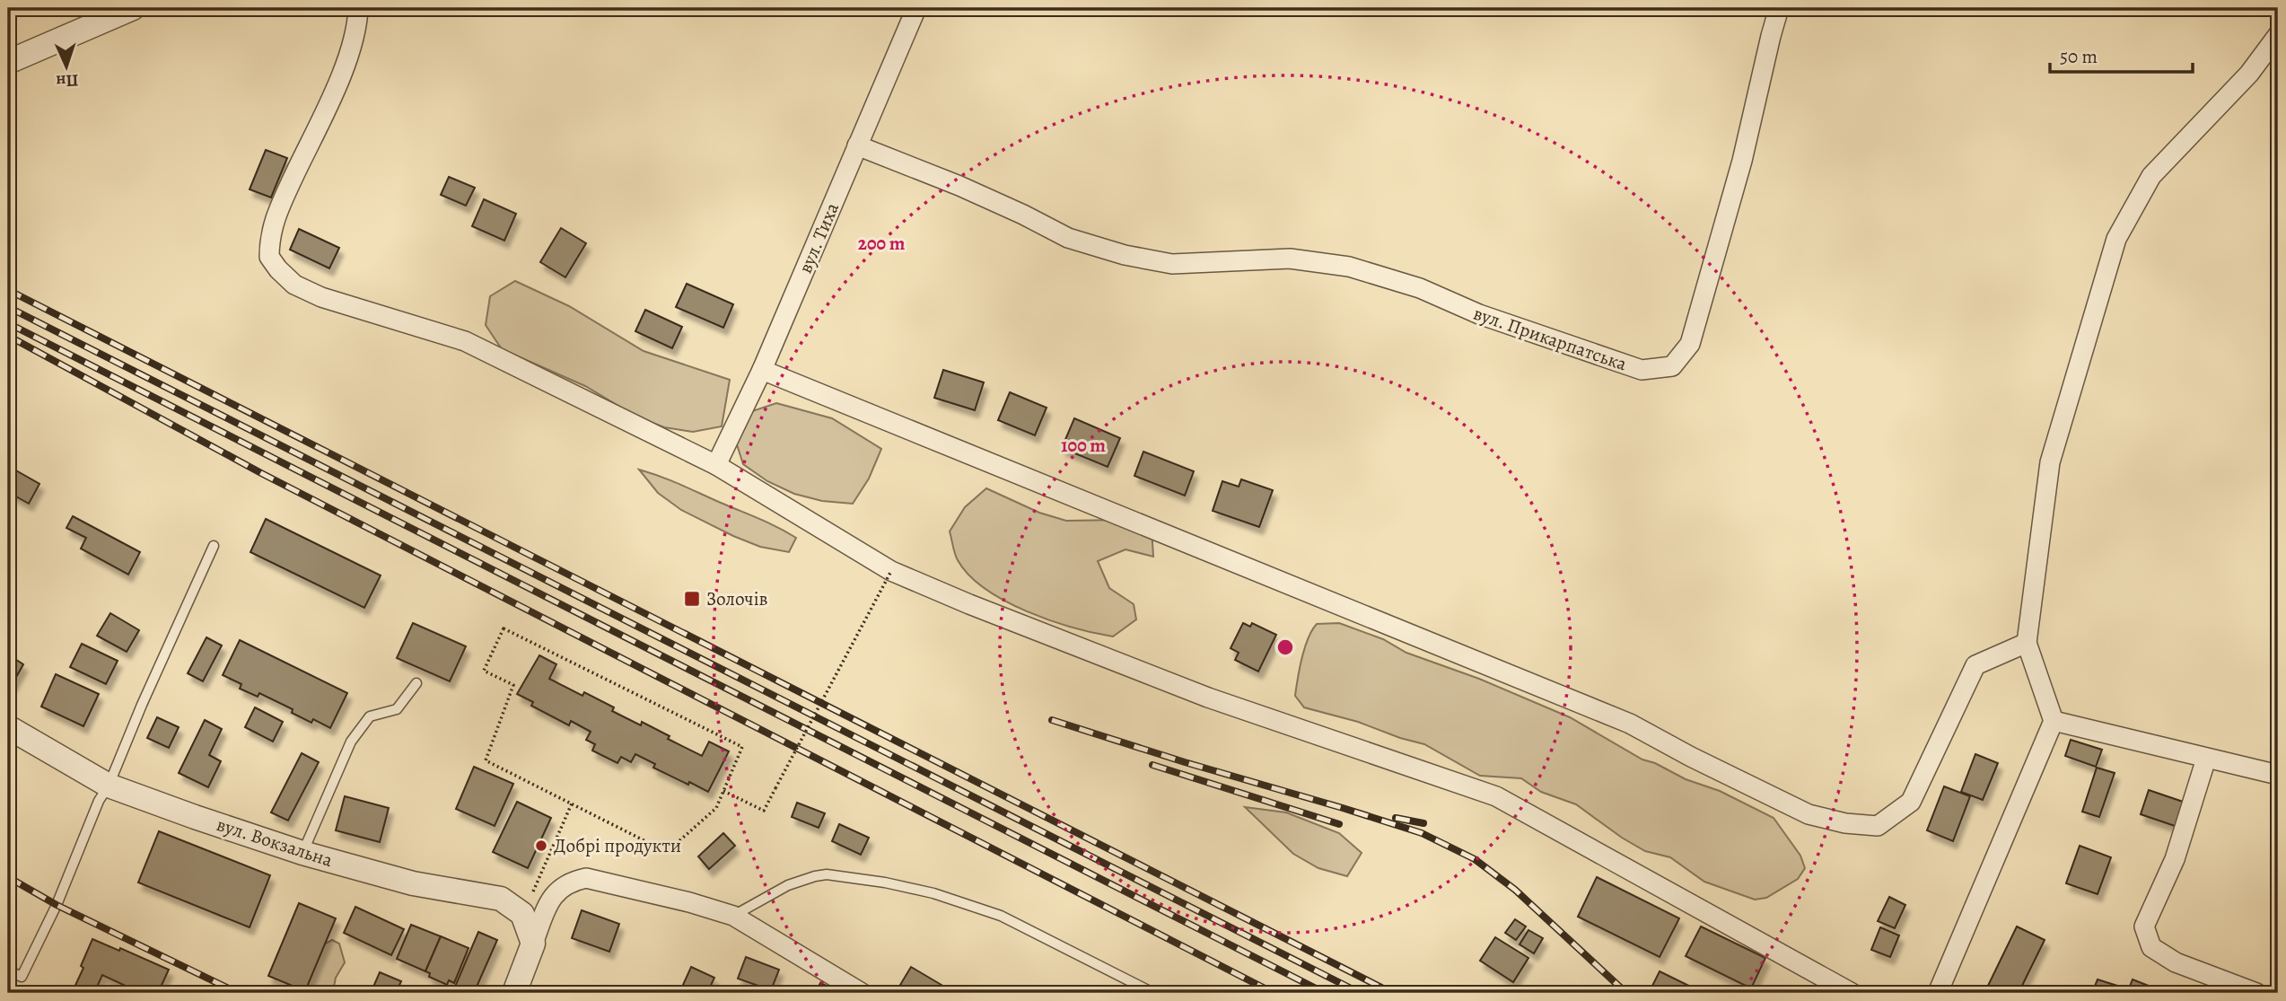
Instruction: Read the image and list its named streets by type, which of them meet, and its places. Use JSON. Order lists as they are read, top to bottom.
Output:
{
  "streets": {
    "street": ["вул. Тиха", "вул. Прикарпатська", "вул. Вокзальна"]
  },
  "crossings": [
    ["вул. Тиха", "вул. Прикарпатська"]
  ],
  "places": {
    "transit": ["Золочів"],
    "other": ["Добрі продукти"]
  },
  "scale_bar": "50 m",
  "north": "bottom",
  "rings": ["200 m", "100 m"]
}
